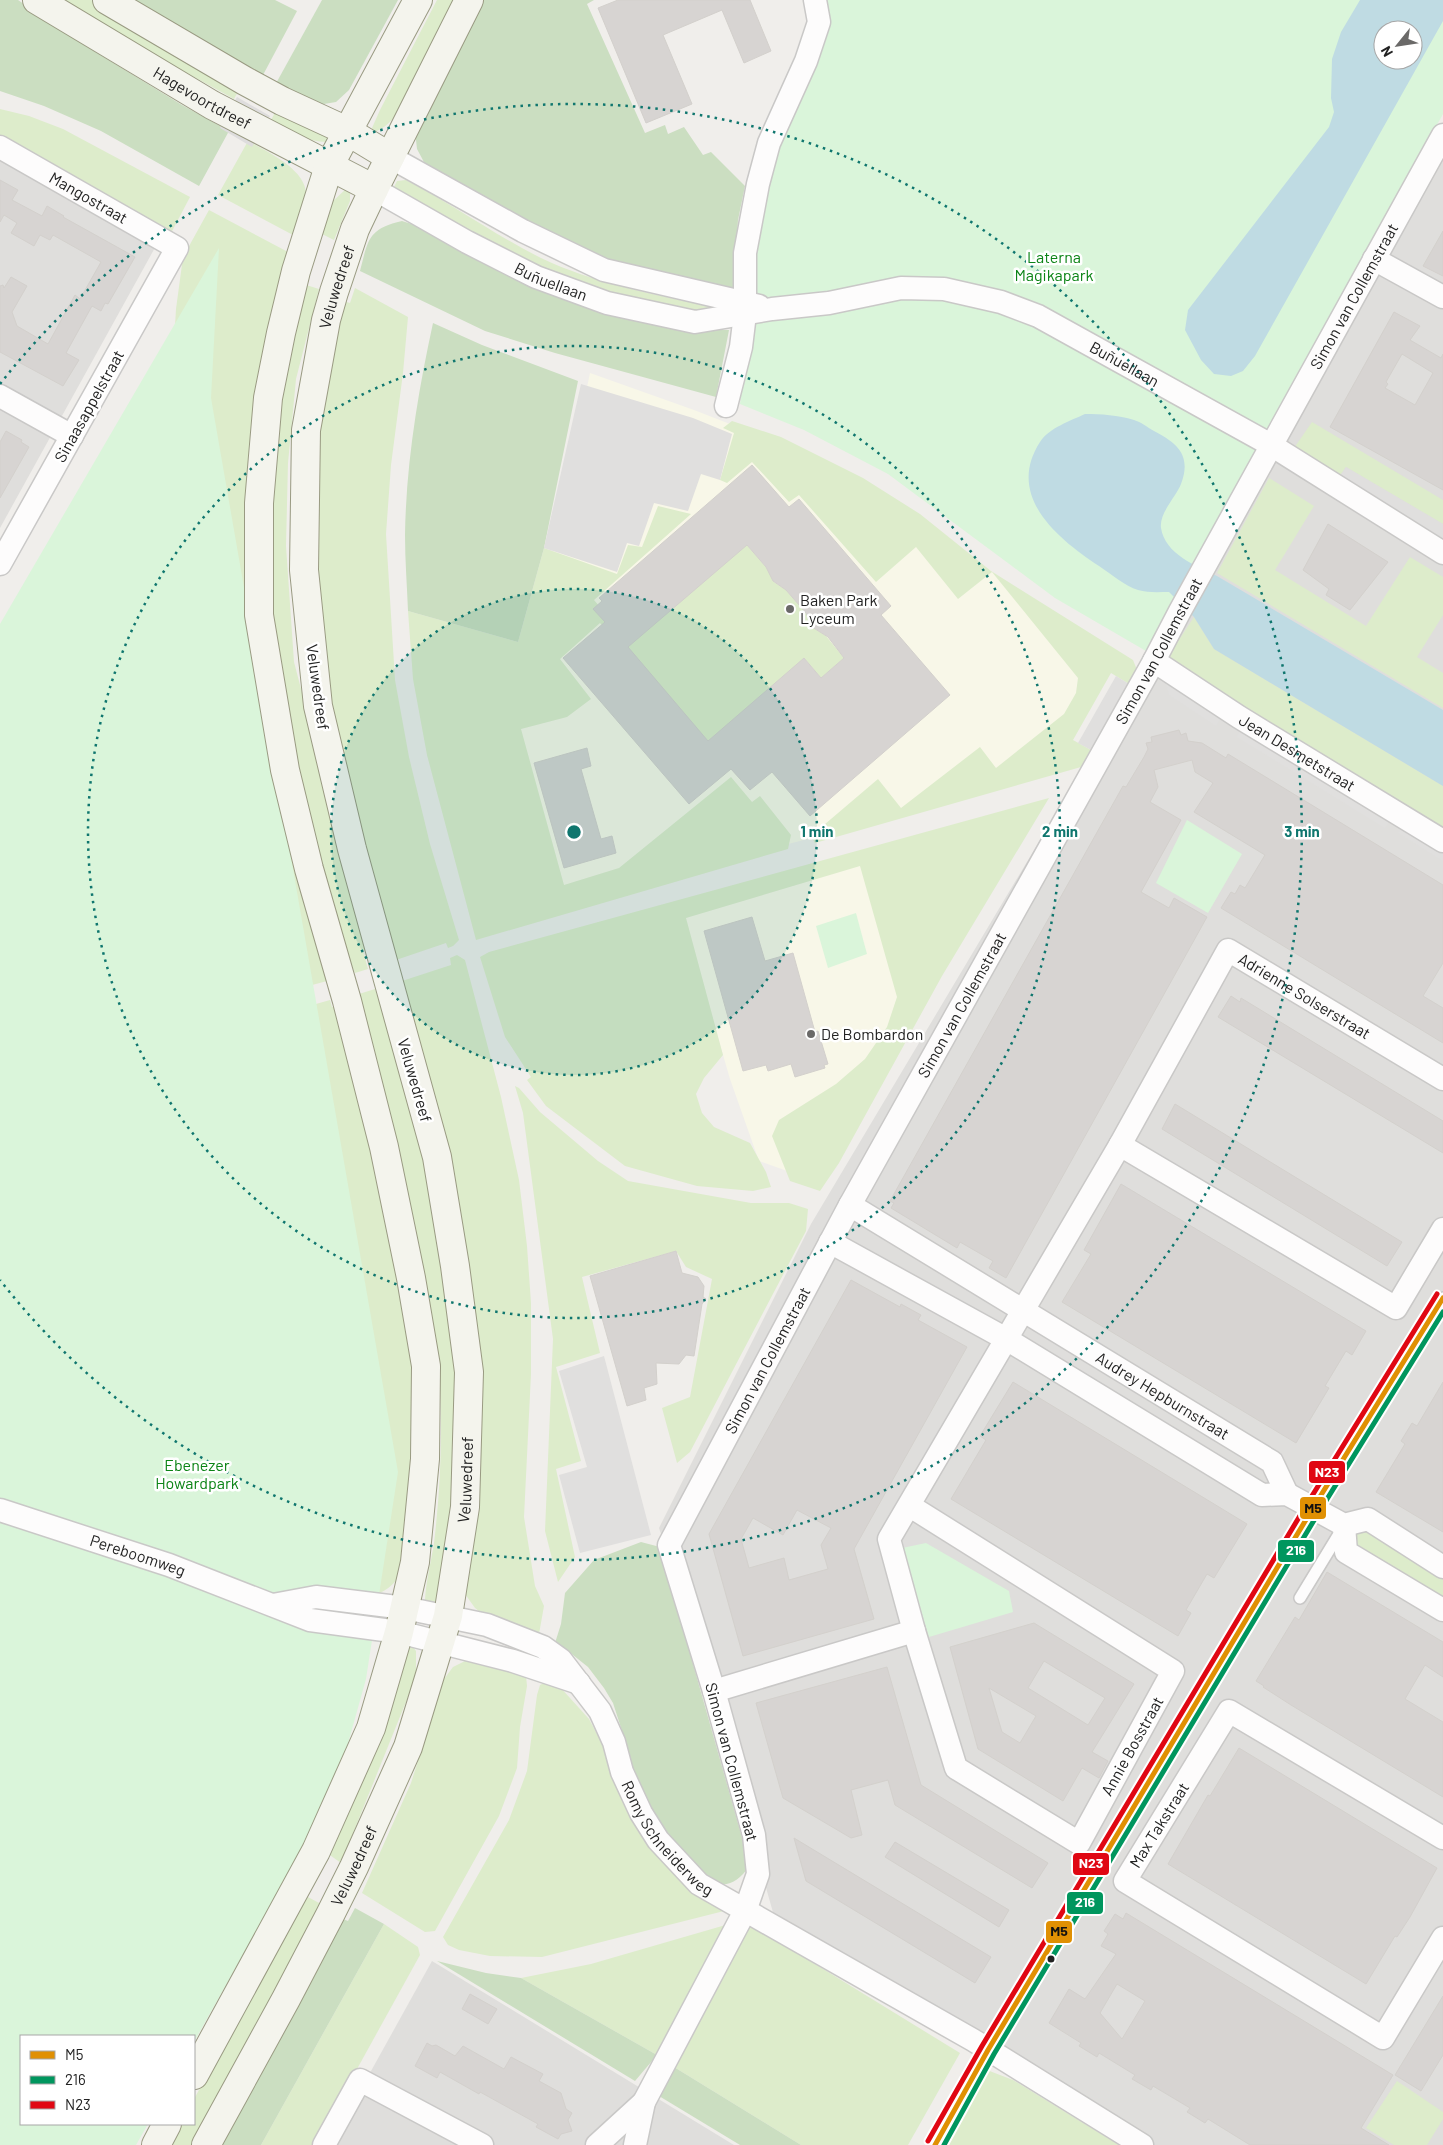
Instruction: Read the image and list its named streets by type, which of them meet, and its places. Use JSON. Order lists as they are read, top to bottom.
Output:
{
  "streets": {
    "main road": ["Hagevoortdreef", "Veluwedreef"],
    "street": [
      "Mangostraat",
      "Buñuellaan",
      "Simon van Collemstraat",
      "Sinaasappelstraat",
      "Jean Desmetstraat",
      "Adrienne Solserstraat",
      "Audrey Hepburnstraat",
      "Pereboomweg",
      "Annie Bosstraat",
      "Max Takstraat",
      "Romy Schneiderweg"
    ]
  },
  "crossings": [
    ["Hagevoortdreef", "Buñuellaan"],
    ["Hagevoortdreef", "Veluwedreef"],
    ["Mangostraat", "Sinaasappelstraat"],
    ["Buñuellaan", "Veluwedreef"],
    ["Buñuellaan", "Simon van Collemstraat"],
    ["Veluwedreef", "Pereboomweg"],
    ["Veluwedreef", "Romy Schneiderweg"],
    ["Simon van Collemstraat", "Jean Desmetstraat"],
    ["Simon van Collemstraat", "Audrey Hepburnstraat"],
    ["Simon van Collemstraat", "Romy Schneiderweg"],
    ["Adrienne Solserstraat", "Audrey Hepburnstraat"],
    ["Audrey Hepburnstraat", "Annie Bosstraat"],
    ["Pereboomweg", "Romy Schneiderweg"]
  ],
  "parks": ["Laterna Magikapark", "Ebenezer Howardpark"],
  "places": ["Baken Park Lyceum", "De Bombardon"],
  "lines": ["transit line N23", "transit line M5", "transit line 216"],
  "legend": ["M5", "216", "N23"],
  "north": "bottom left",
  "rings": ["1 min", "2 min", "3 min"]
}
